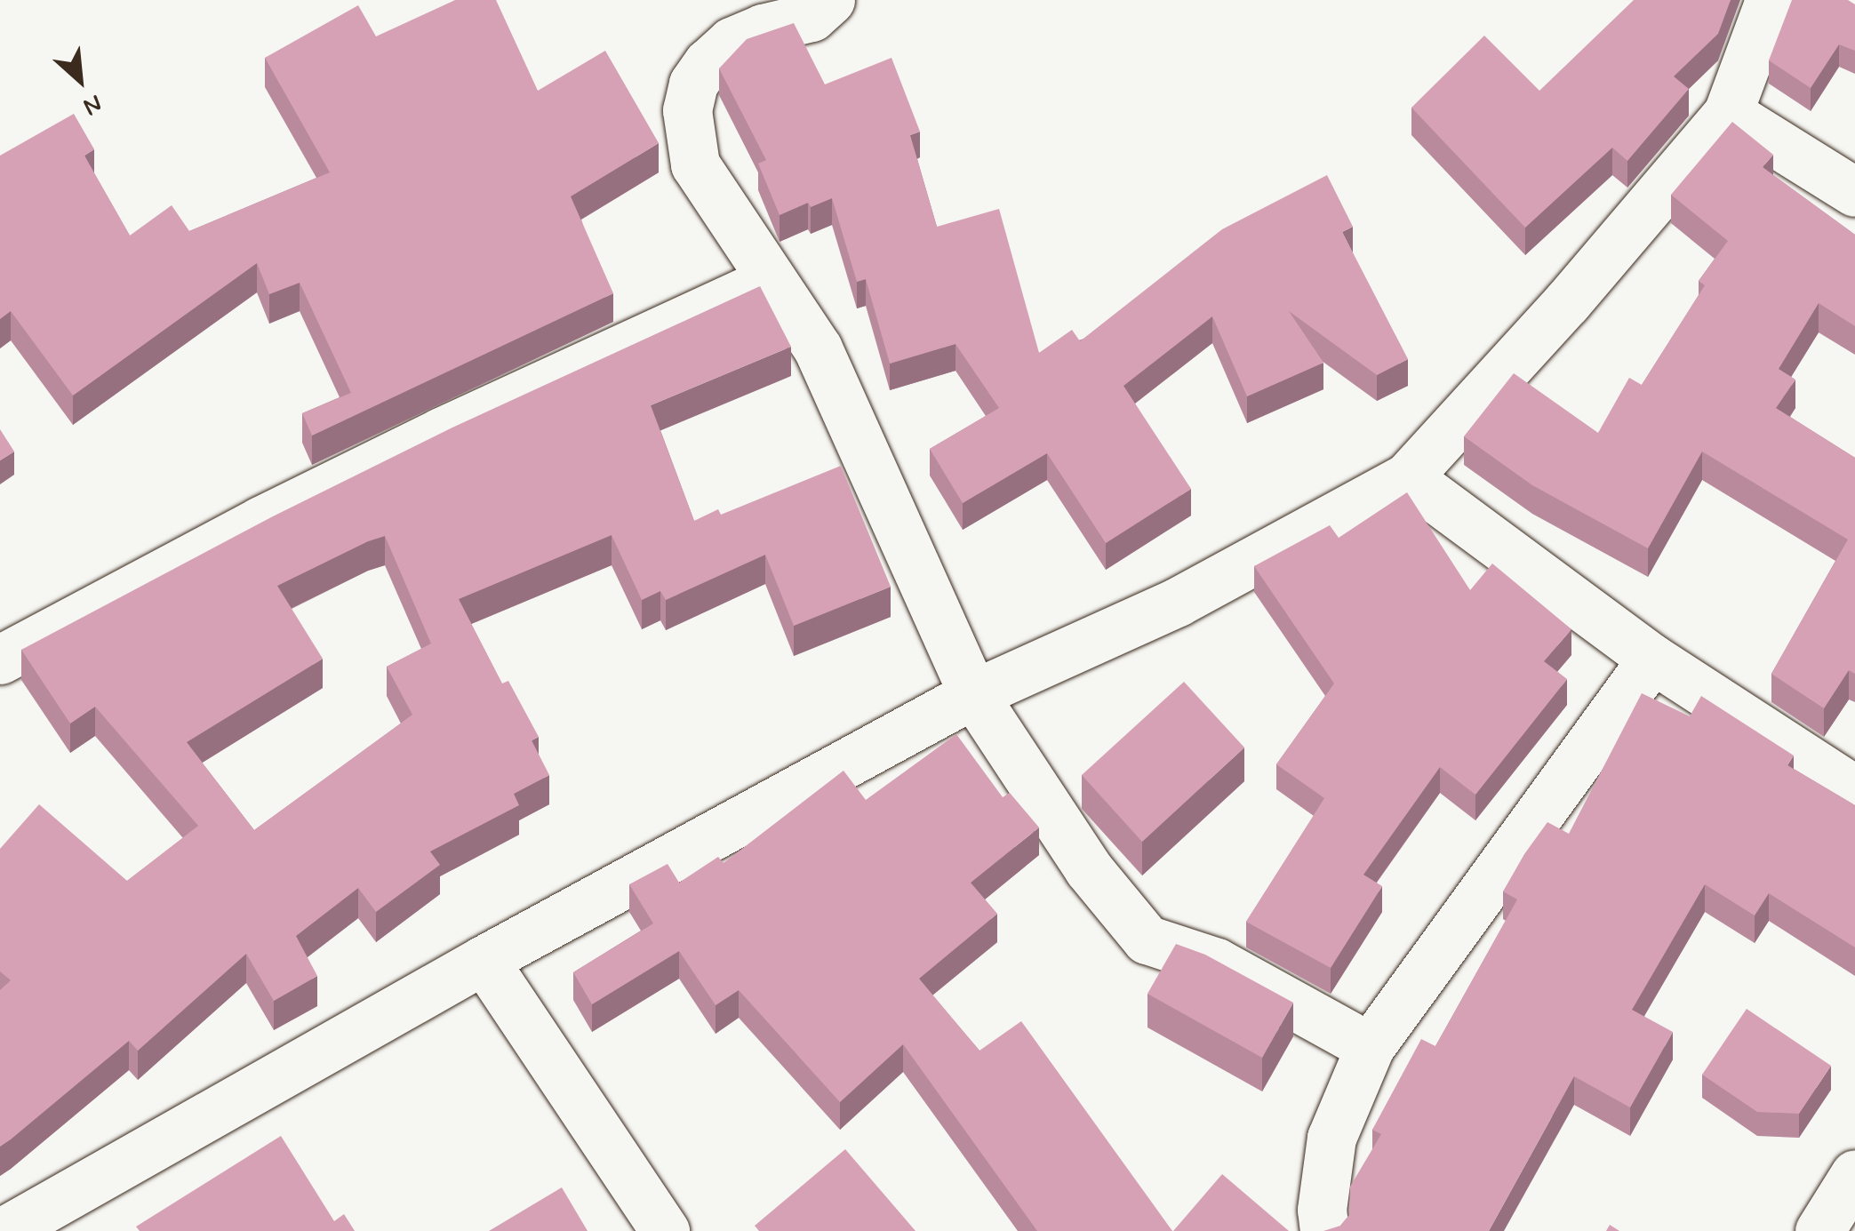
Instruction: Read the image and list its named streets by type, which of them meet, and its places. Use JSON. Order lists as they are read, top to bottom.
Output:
{
  "north": "bottom right"
}
